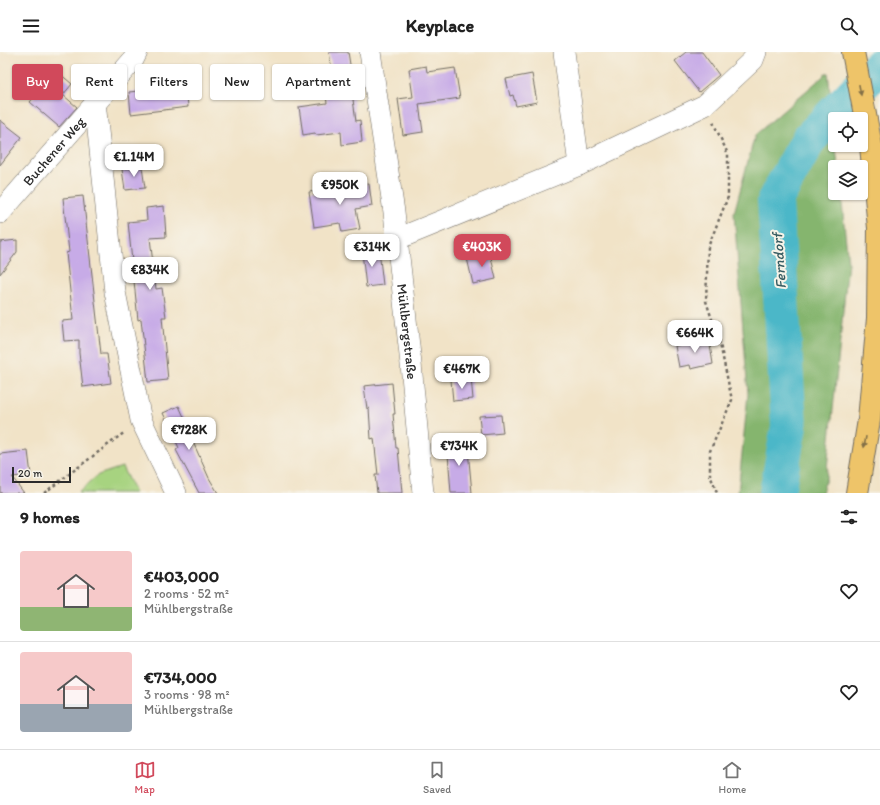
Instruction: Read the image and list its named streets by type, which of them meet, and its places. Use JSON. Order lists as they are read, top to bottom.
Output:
{
  "streets": {
    "street": ["Buchener Weg", "Mühlbergstraße"]
  },
  "water": ["Ferndorf"],
  "scale_bar": "20 m",
  "page": {
    "header": "Keyplace",
    "chip": [
      "Buy",
      "Rent",
      "Filters",
      "New",
      "Apartment"
    ],
    "price": [
      "€1.14M",
      "€950K",
      "€314K",
      "€403K",
      "€834K",
      "€664K",
      "€467K",
      "€728K",
      "€734K"
    ],
    "scale": "20 m",
    "heading": "9 homes",
    "list": [
      {
        "name": "€403,000",
        "note": "2 rooms · 52 m² · Mühlbergstraße"
      },
      {
        "name": "€734,000",
        "note": "3 rooms · 98 m² · Mühlbergstraße"
      }
    ],
    "tabs": ["Map", "Saved", "Home"]
  }
}
